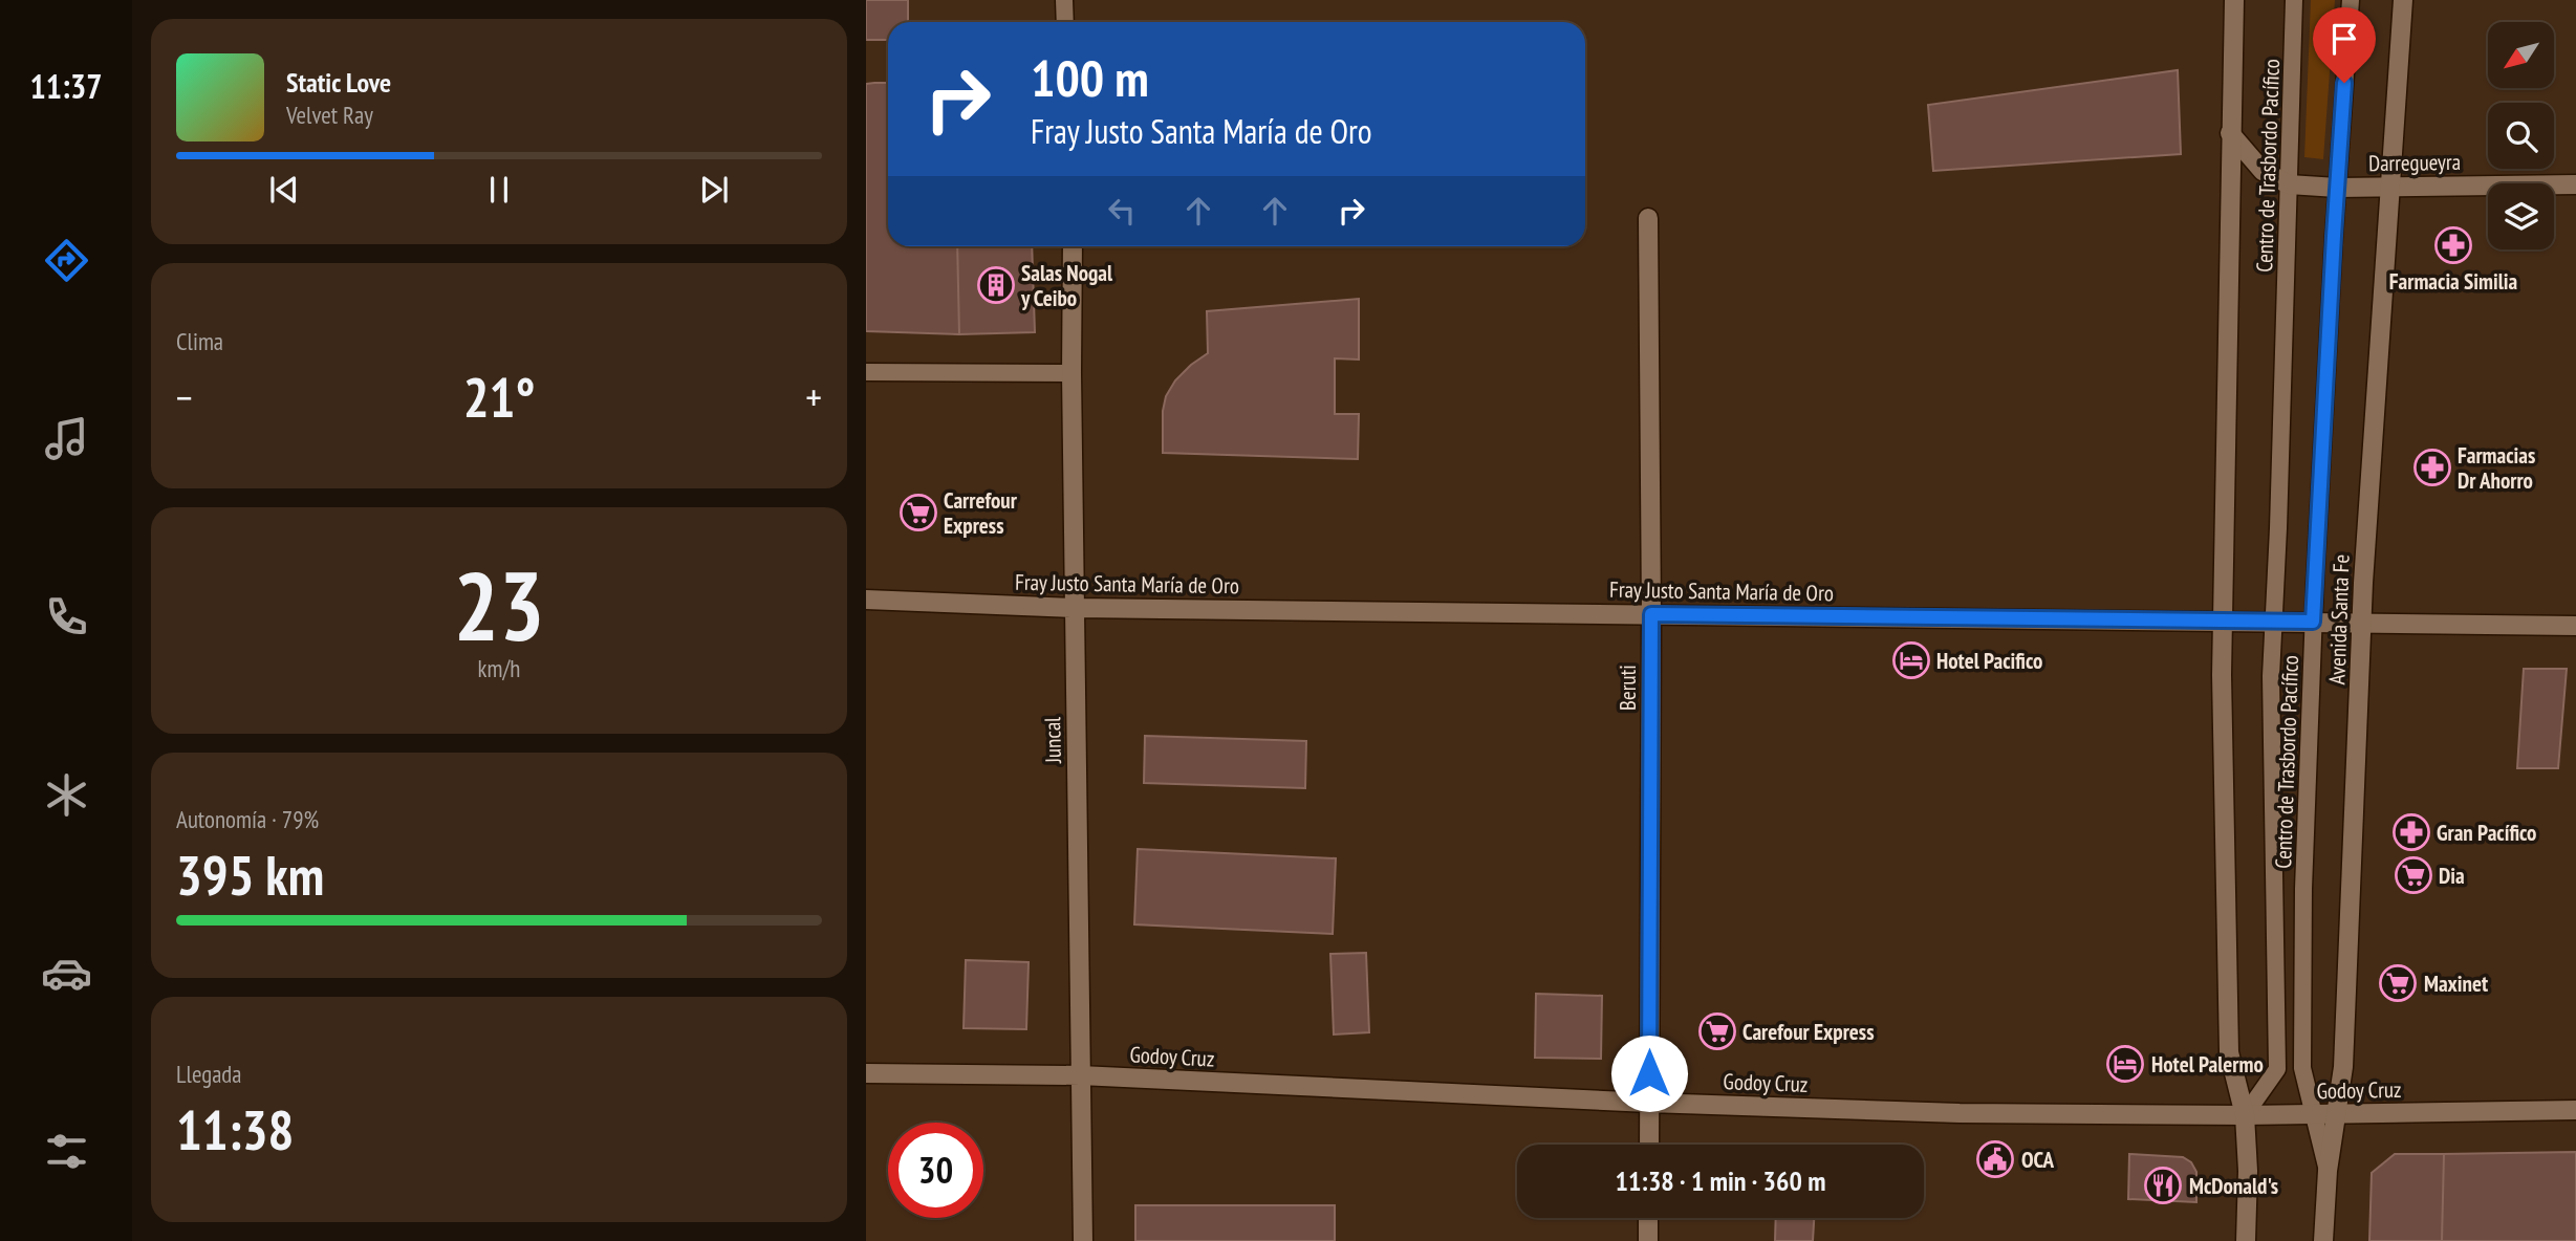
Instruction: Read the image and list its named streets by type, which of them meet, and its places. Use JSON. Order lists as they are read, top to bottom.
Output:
{
  "streets": {
    "street": [
      "Darregueyra",
      "Fray Justo Santa María de Oro",
      "Avenida Santa Fe",
      "Beruti",
      "Juncal",
      "Godoy Cruz"
    ],
    "lane": ["Centro de Trasbordo Pacífico"]
  },
  "crossings": [
    ["Darregueyra", "Centro de Trasbordo Pacífico"],
    ["Darregueyra", "Avenida Santa Fe"],
    ["Centro de Trasbordo Pacífico", "Fray Justo Santa María de Oro"],
    ["Centro de Trasbordo Pacífico", "Avenida Santa Fe"],
    ["Centro de Trasbordo Pacífico", "Godoy Cruz"],
    ["Fray Justo Santa María de Oro", "Avenida Santa Fe"],
    ["Fray Justo Santa María de Oro", "Beruti"],
    ["Fray Justo Santa María de Oro", "Juncal"],
    ["Avenida Santa Fe", "Godoy Cruz"],
    ["Beruti", "Godoy Cruz"],
    ["Juncal", "Godoy Cruz"]
  ],
  "places": {
    "pharmacy": ["Farmacia Similia", "Farmacias Dr Ahorro", "Gran Pacífico"],
    "building": ["Salas Nogal y Ceibo"],
    "supermarket": [
      "Carrefour Express",
      "Dia",
      "Maxinet",
      "Carefour Express"
    ],
    "hotel": ["Hotel Pacifico", "Hotel Palermo"],
    "public building": ["OCA"],
    "restaurant": ["McDonald's"]
  },
  "north": "bottom left",
  "page": {
    "tabs": "11:37",
    "turn": ["100 m", "Fray Justo Santa María de Oro"],
    "song": ["Static Love", "Velvet Ray"],
    "tile": [
      "Clima",
      ["23", "km/h"],
      ["Autonomía · 79%", "395 km"],
      ["Llegada", "11:38"]
    ],
    "heat": ["−", "21°", "+"],
    "limit": "30",
    "trip": "11:38 · 1 min · 360 m"
  }
}
